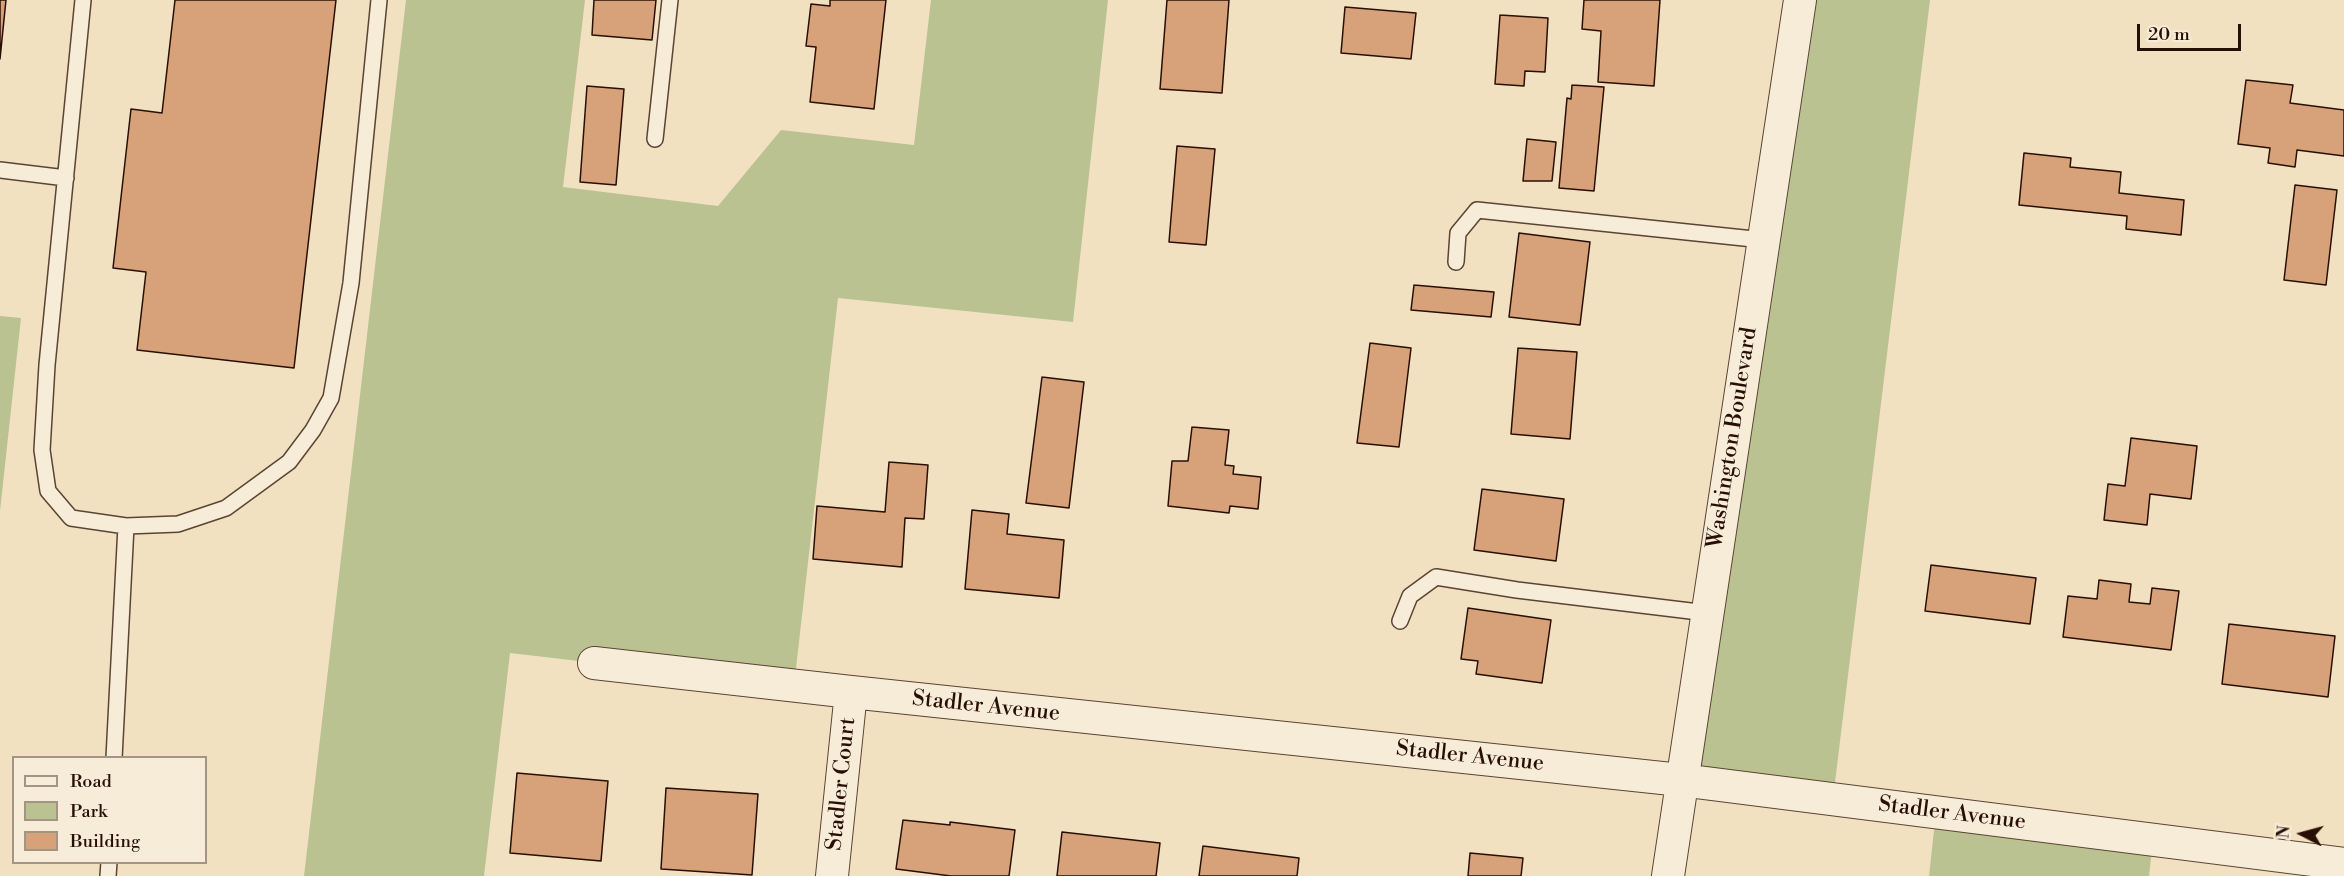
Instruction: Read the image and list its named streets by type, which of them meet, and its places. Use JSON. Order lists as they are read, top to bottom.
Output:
{
  "streets": {
    "street": ["Washington Boulevard", "Stadler Avenue", "Stadler Court"]
  },
  "crossings": [
    ["Washington Boulevard", "Stadler Avenue"],
    ["Stadler Avenue", "Stadler Court"]
  ],
  "legend": ["Road", "Park", "Building"],
  "scale_bar": "20 m",
  "north": "left"
}
